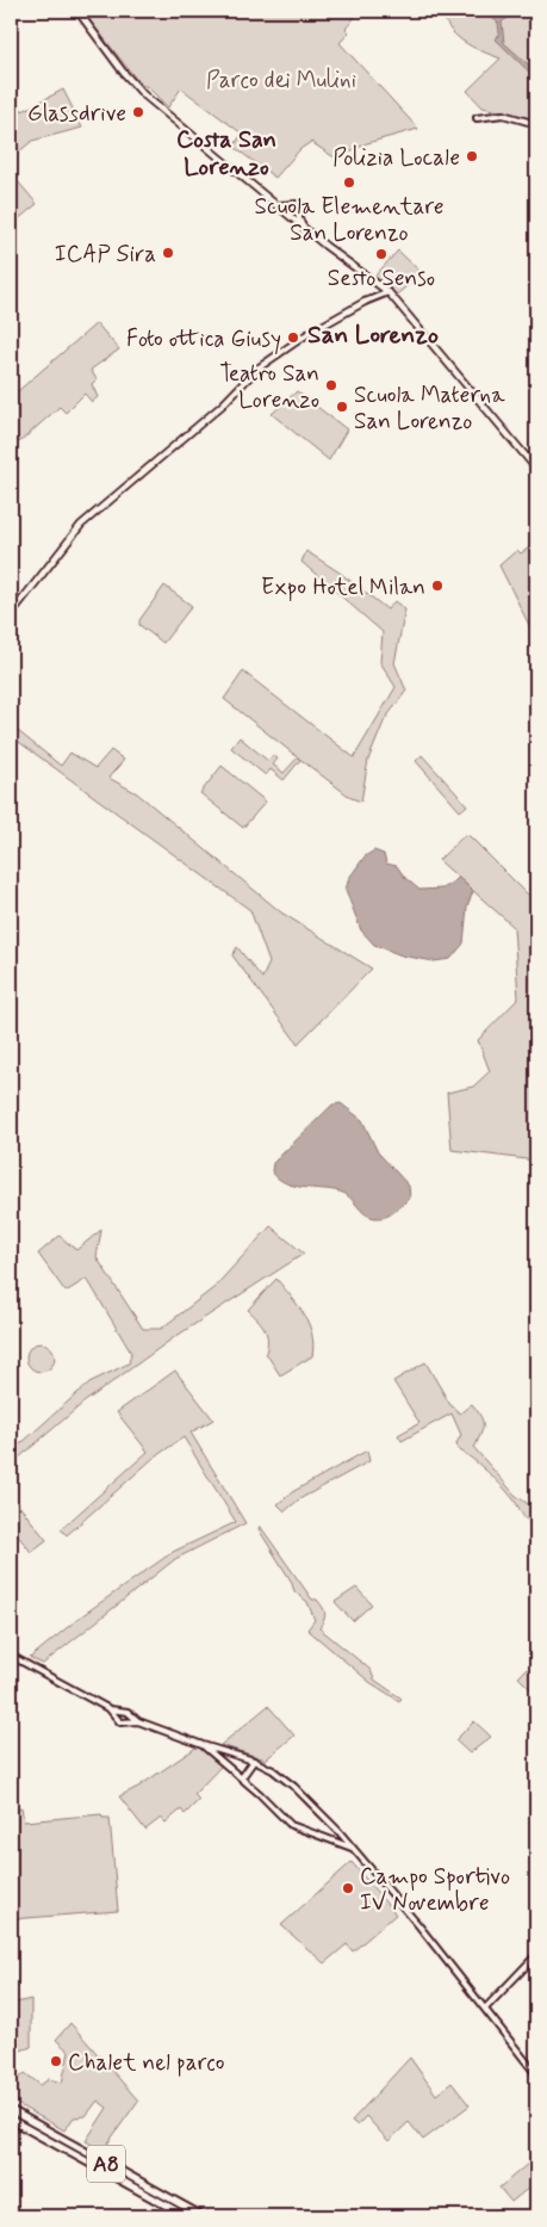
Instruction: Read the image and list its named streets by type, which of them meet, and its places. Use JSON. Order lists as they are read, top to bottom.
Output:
{
  "streets": {
    "highway": ["A8"]
  },
  "districts": ["Costa San Lorenzo", "San Lorenzo"],
  "parks": ["Parco dei Mulini"],
  "places": [
    "Glassdrive",
    "Polizia Locale",
    "Scuola Elementare San Lorenzo",
    "ICAP Sira",
    "Sesto Senso",
    "Foto ottica Giusy",
    "Teatro San Lorenzo",
    "Scuola Materna San Lorenzo",
    "Expo Hotel Milan",
    "Campo Sportivo IV Novembre",
    "Chalet nel parco"
  ]
}
